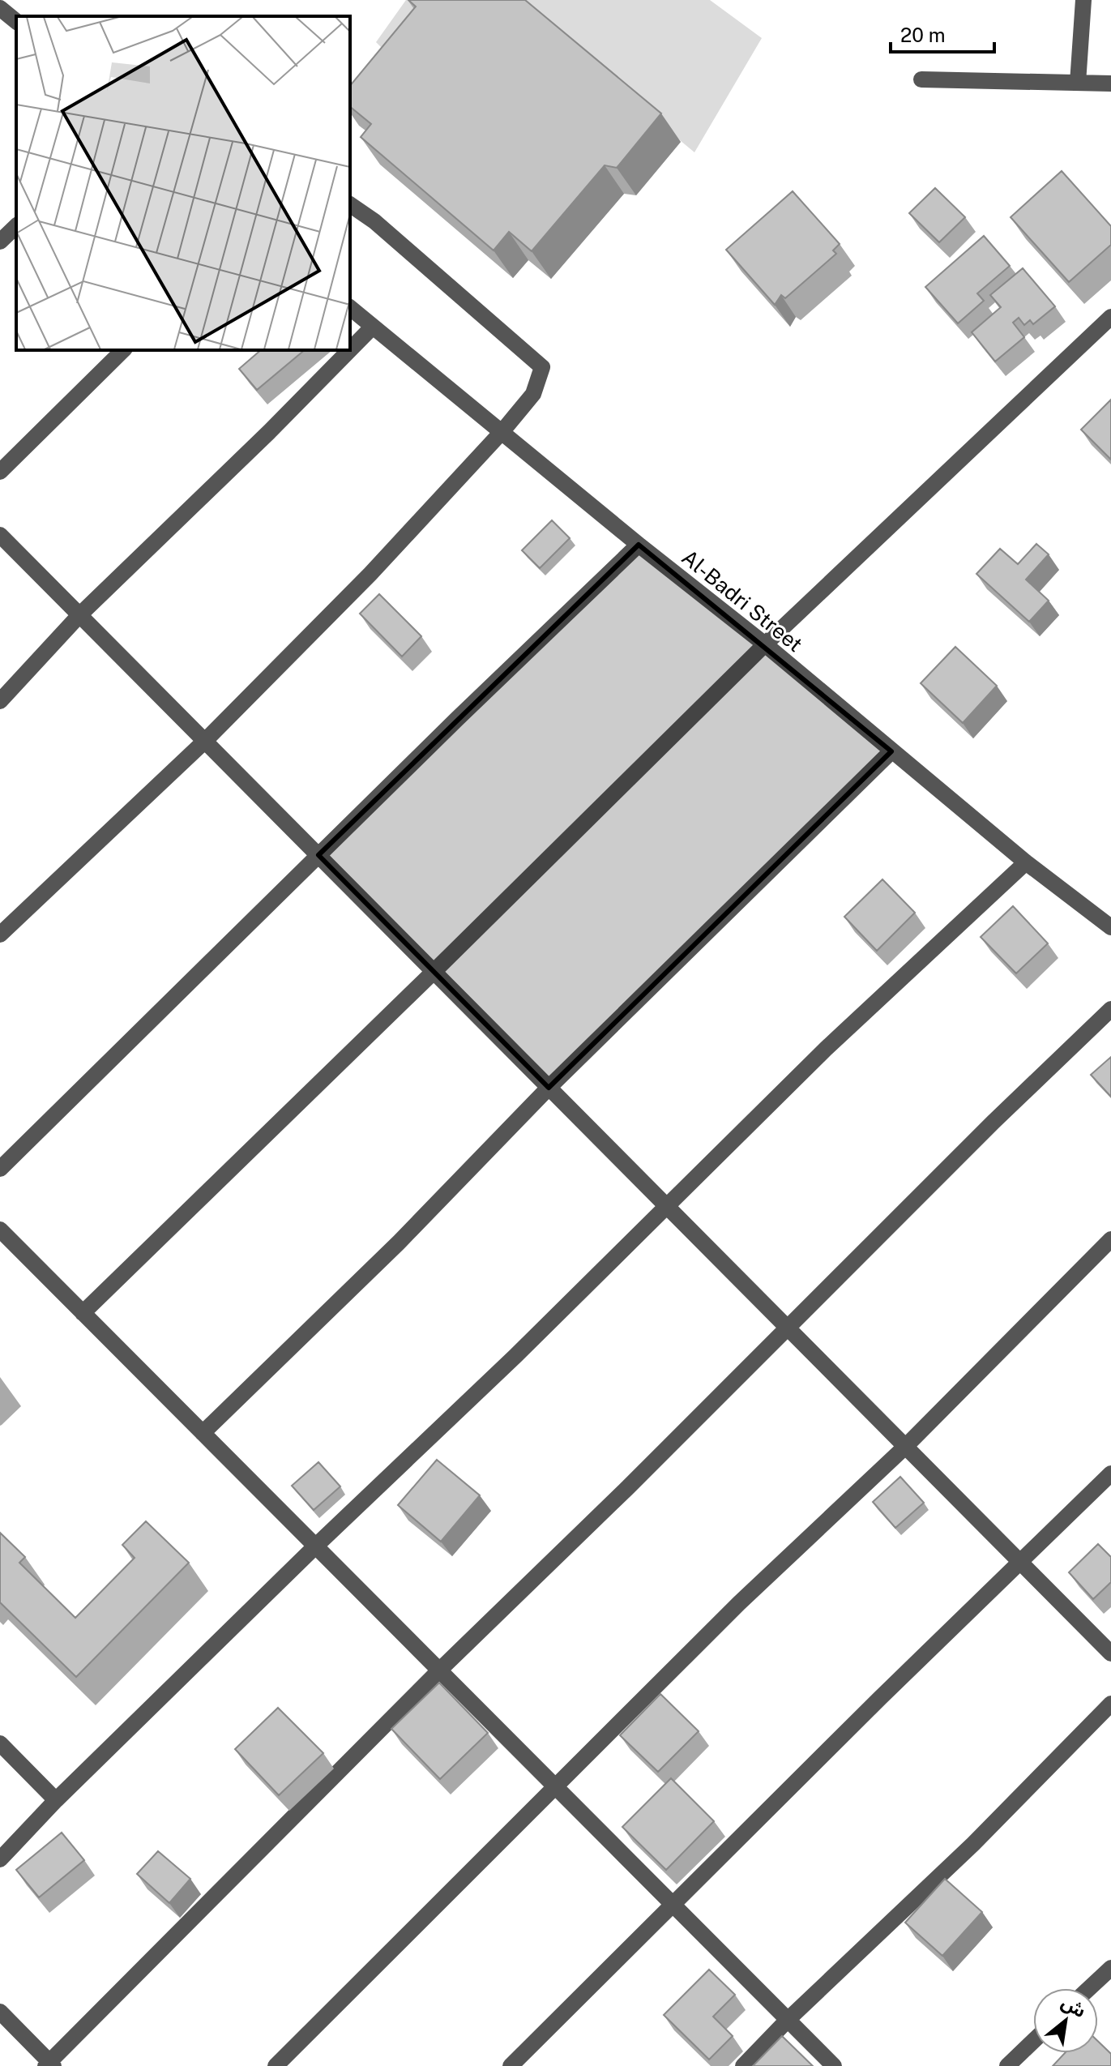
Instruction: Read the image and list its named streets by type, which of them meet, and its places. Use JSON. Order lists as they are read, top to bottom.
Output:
{
  "streets": {
    "street": ["Al-Badri Street"]
  },
  "scale_bar": "20 m",
  "north": "top right"
}
